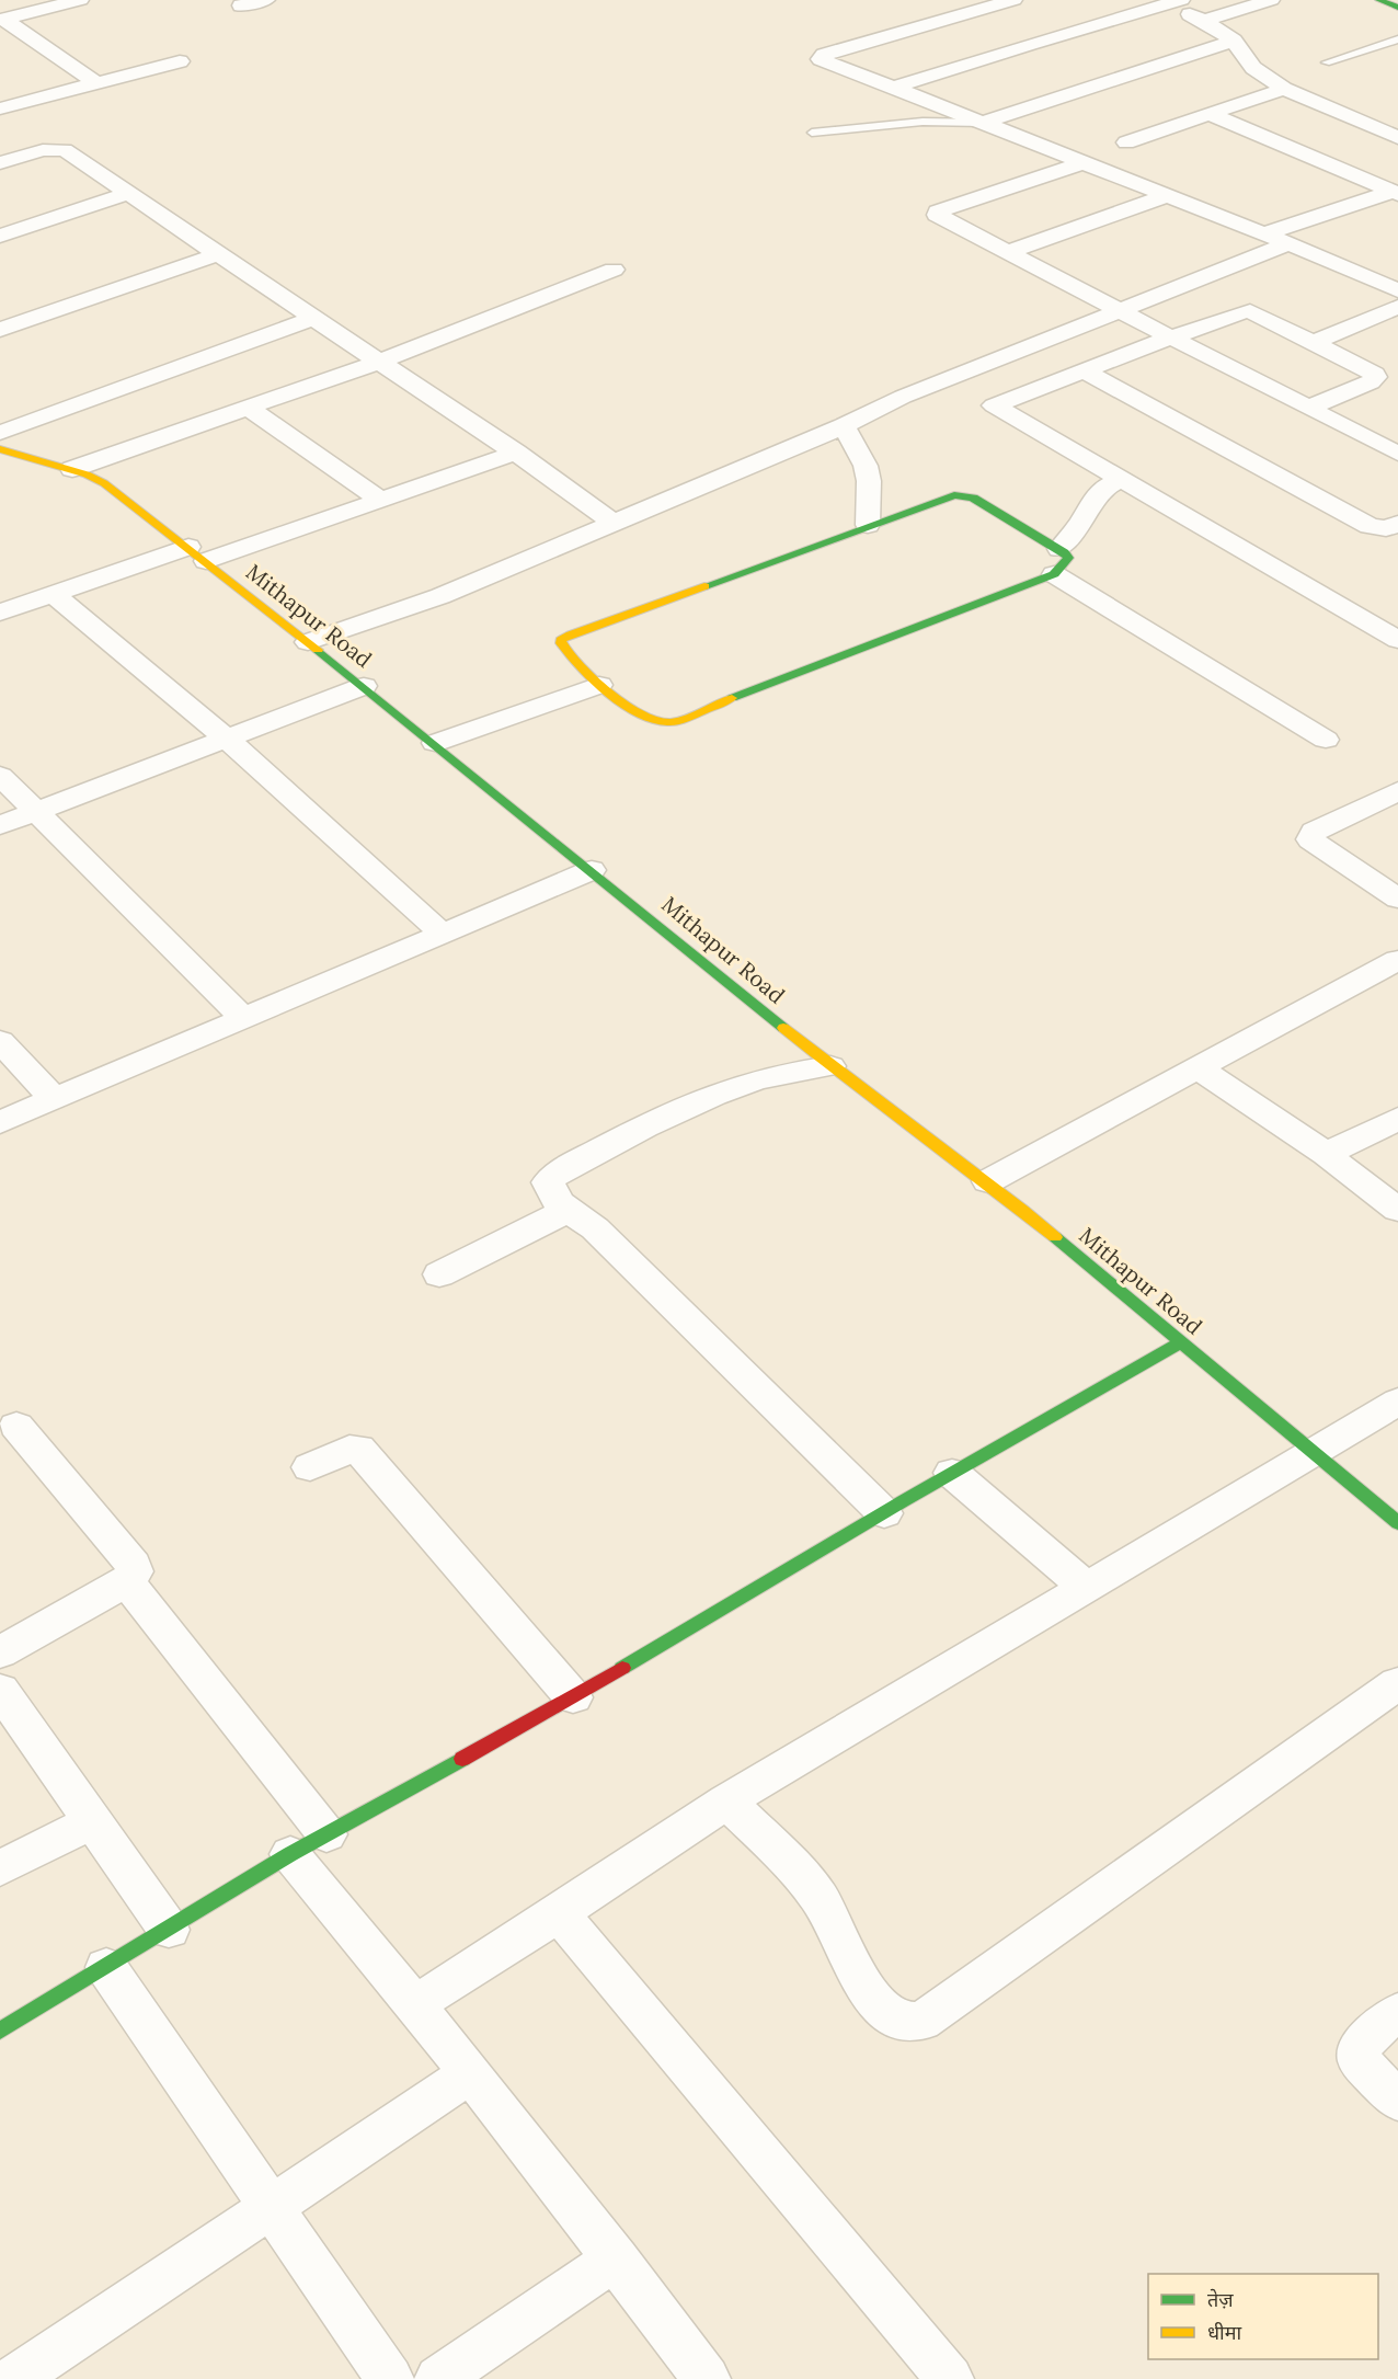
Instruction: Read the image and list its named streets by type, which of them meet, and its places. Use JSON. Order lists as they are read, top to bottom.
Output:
{
  "streets": {
    "street": ["Mithapur Road"]
  },
  "legend": ["तेज़", "धीमा"]
}
